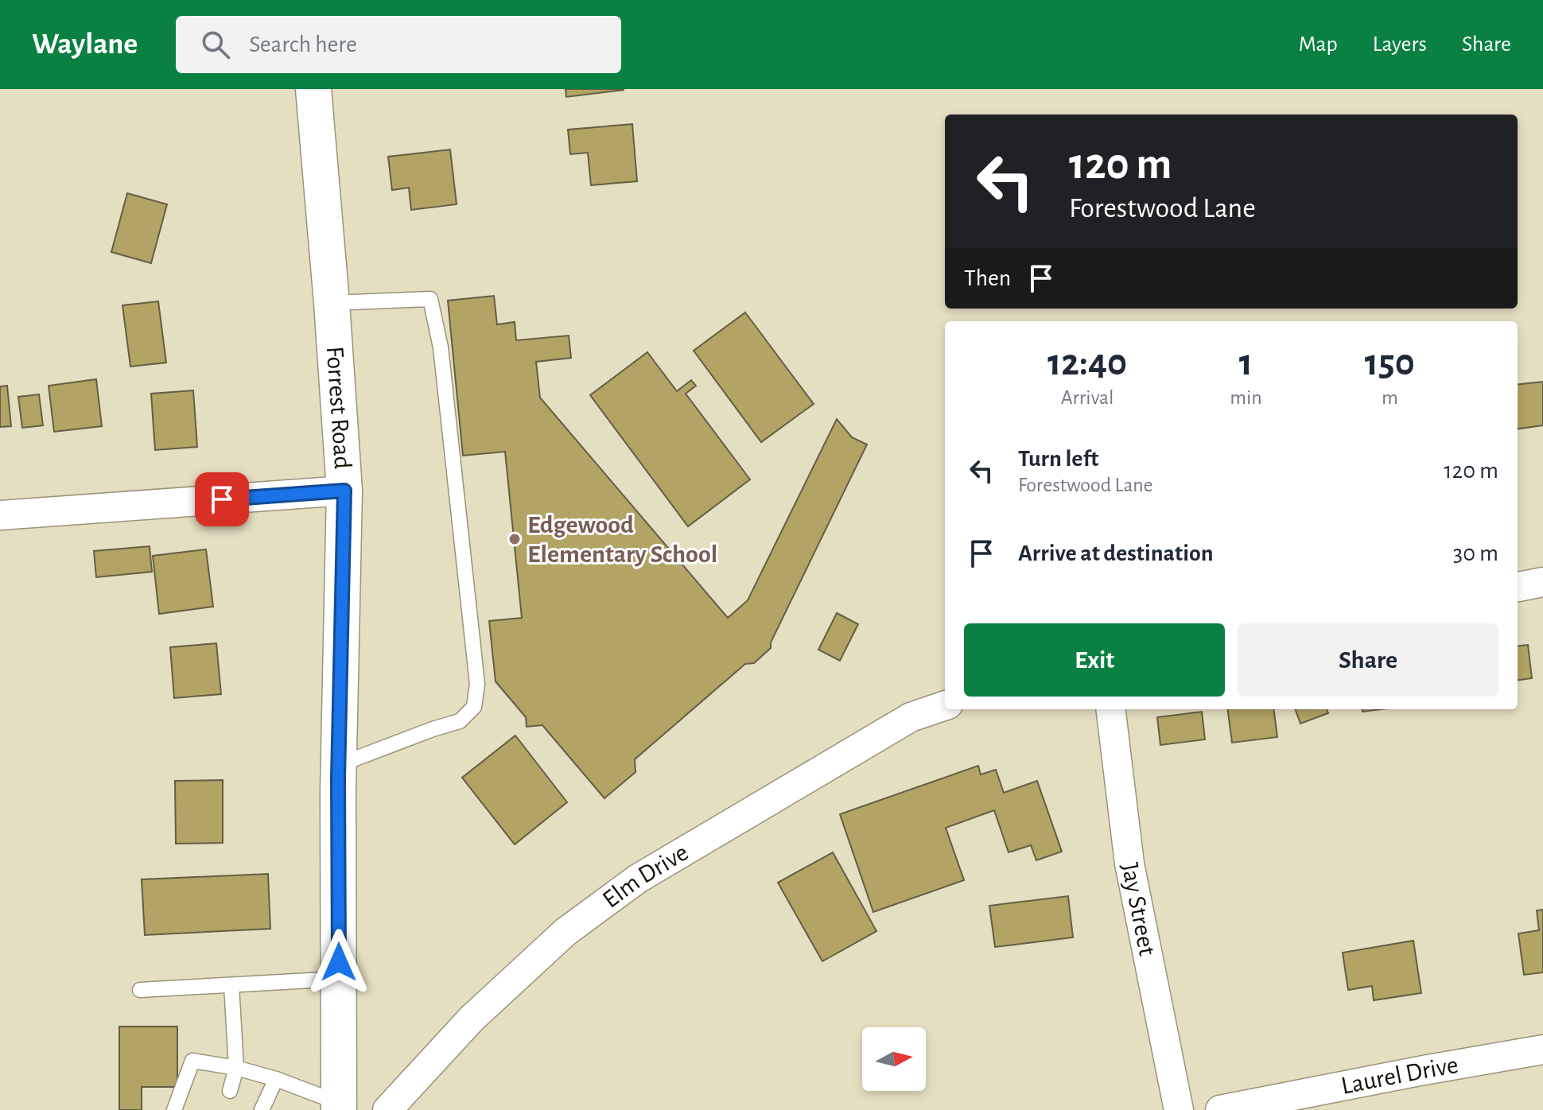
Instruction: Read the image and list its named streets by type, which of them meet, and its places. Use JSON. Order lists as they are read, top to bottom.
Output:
{
  "streets": {
    "main road": ["Forrest Road"],
    "street": ["Elm Drive", "Jay Street", "Laurel Drive"]
  },
  "places": ["Edgewood Elementary School"],
  "north": "right",
  "page": {
    "header": "Waylane",
    "search": "Search here",
    "nav": ["Map", "Layers", "Share"],
    "turn": ["120 m", "Forestwood Lane"],
    "then": "Then",
    "eta": [
      "12:40",
      "Arrival",
      "1",
      "min",
      "150",
      "m"
    ],
    "list": [
      {
        "name": "Turn left",
        "note": "Forestwood Lane",
        "value": "120 m"
      },
      {
        "name": "Arrive at destination",
        "value": "30 m"
      }
    ],
    "buttons": ["Exit", "Share"]
  }
}
